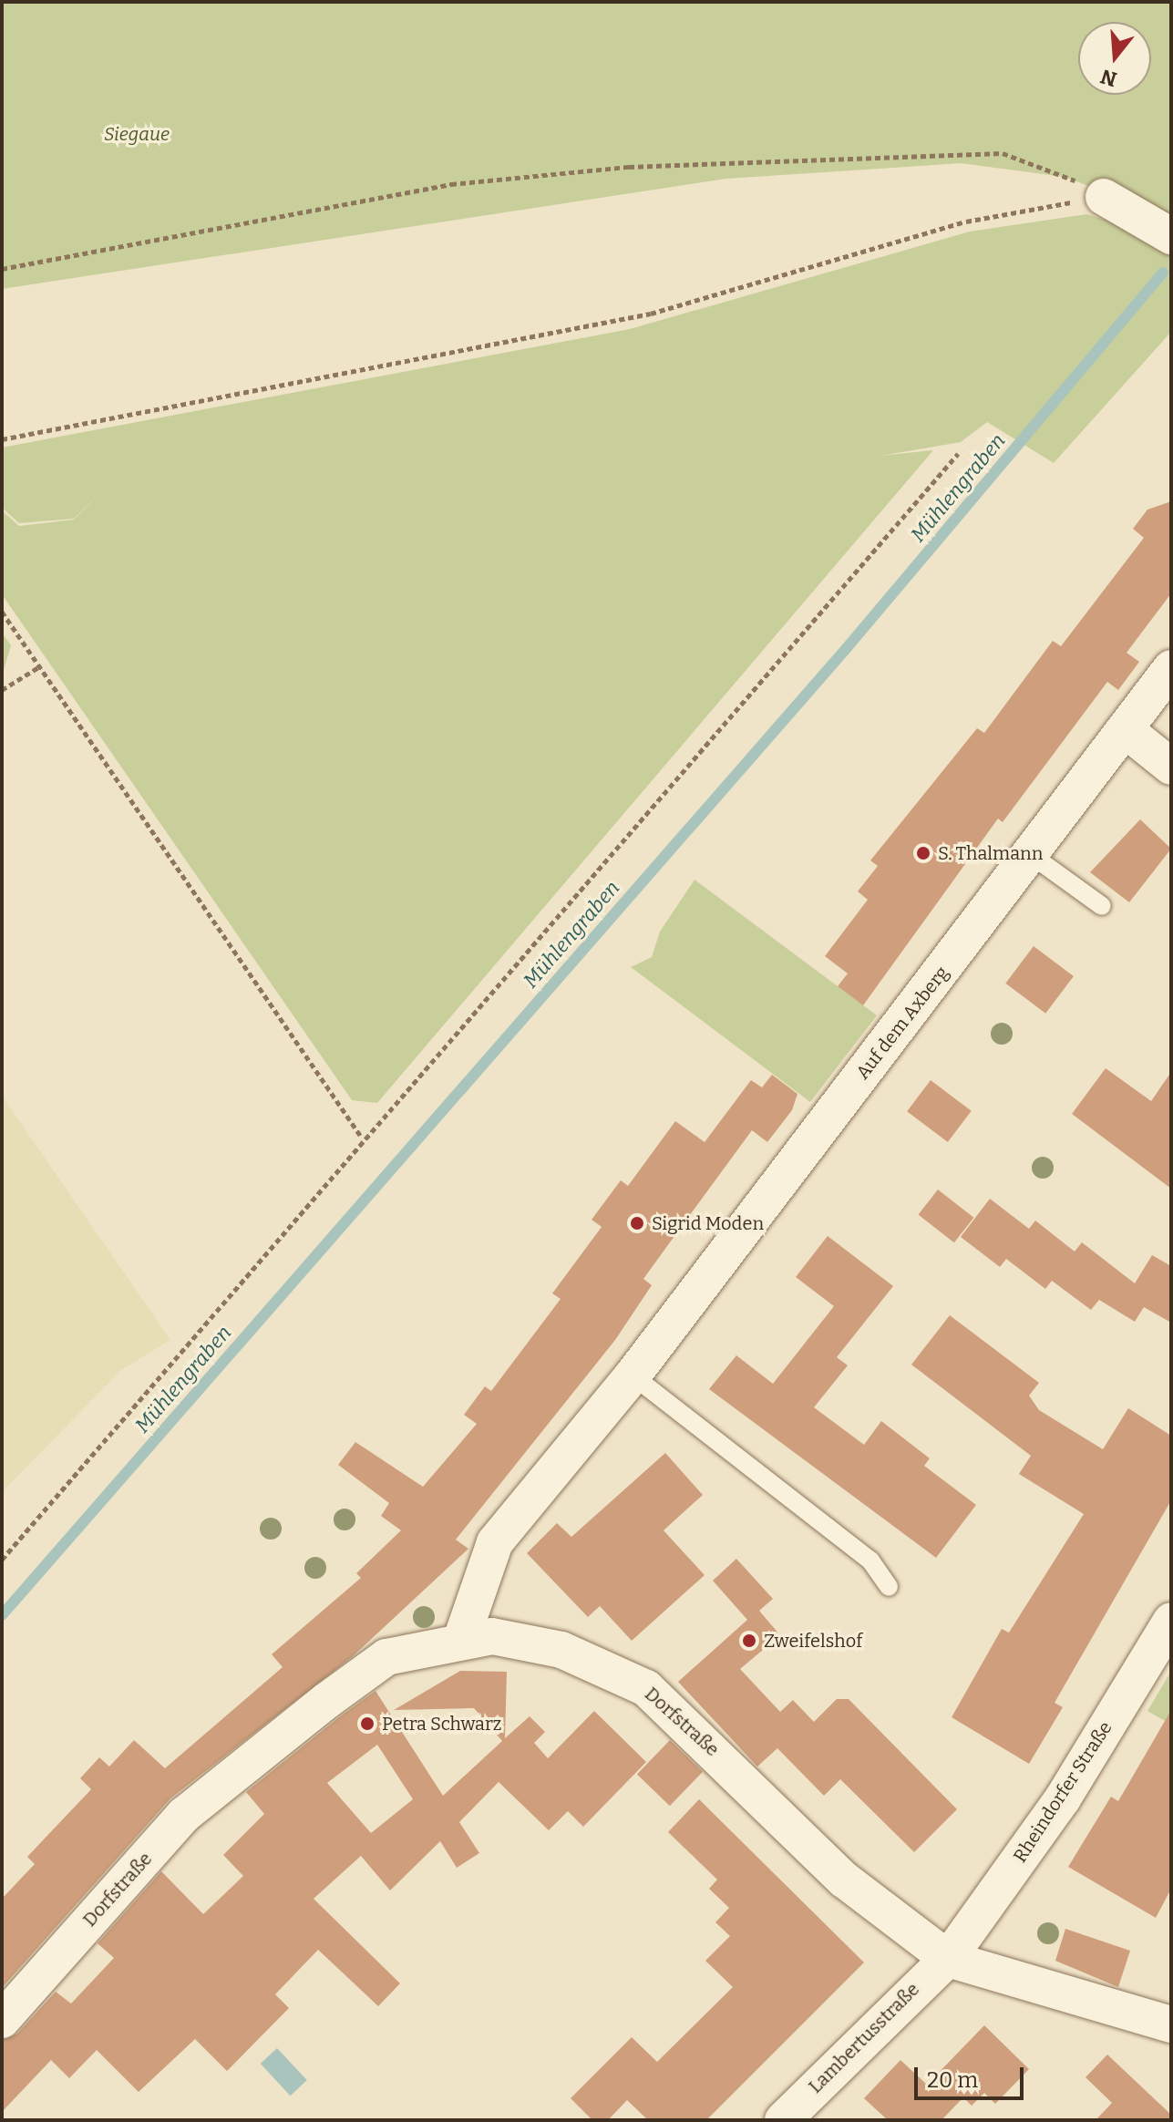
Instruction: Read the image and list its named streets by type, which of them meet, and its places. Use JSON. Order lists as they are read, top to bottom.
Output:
{
  "streets": {
    "street": [
      "Auf dem Axberg",
      "Dorfstraße",
      "Rheindorfer Straße",
      "Lambertusstraße"
    ]
  },
  "crossings": [
    ["Auf dem Axberg", "Dorfstraße"],
    ["Dorfstraße", "Rheindorfer Straße"],
    ["Dorfstraße", "Lambertusstraße"],
    ["Rheindorfer Straße", "Lambertusstraße"]
  ],
  "water": ["Mühlengraben"],
  "parks": ["Siegaue"],
  "places": [
    "S. Thalmann",
    "Sigrid Moden",
    "Zweifelshof",
    "Petra Schwarz"
  ],
  "scale_bar": "20 m",
  "north": "bottom"
}
